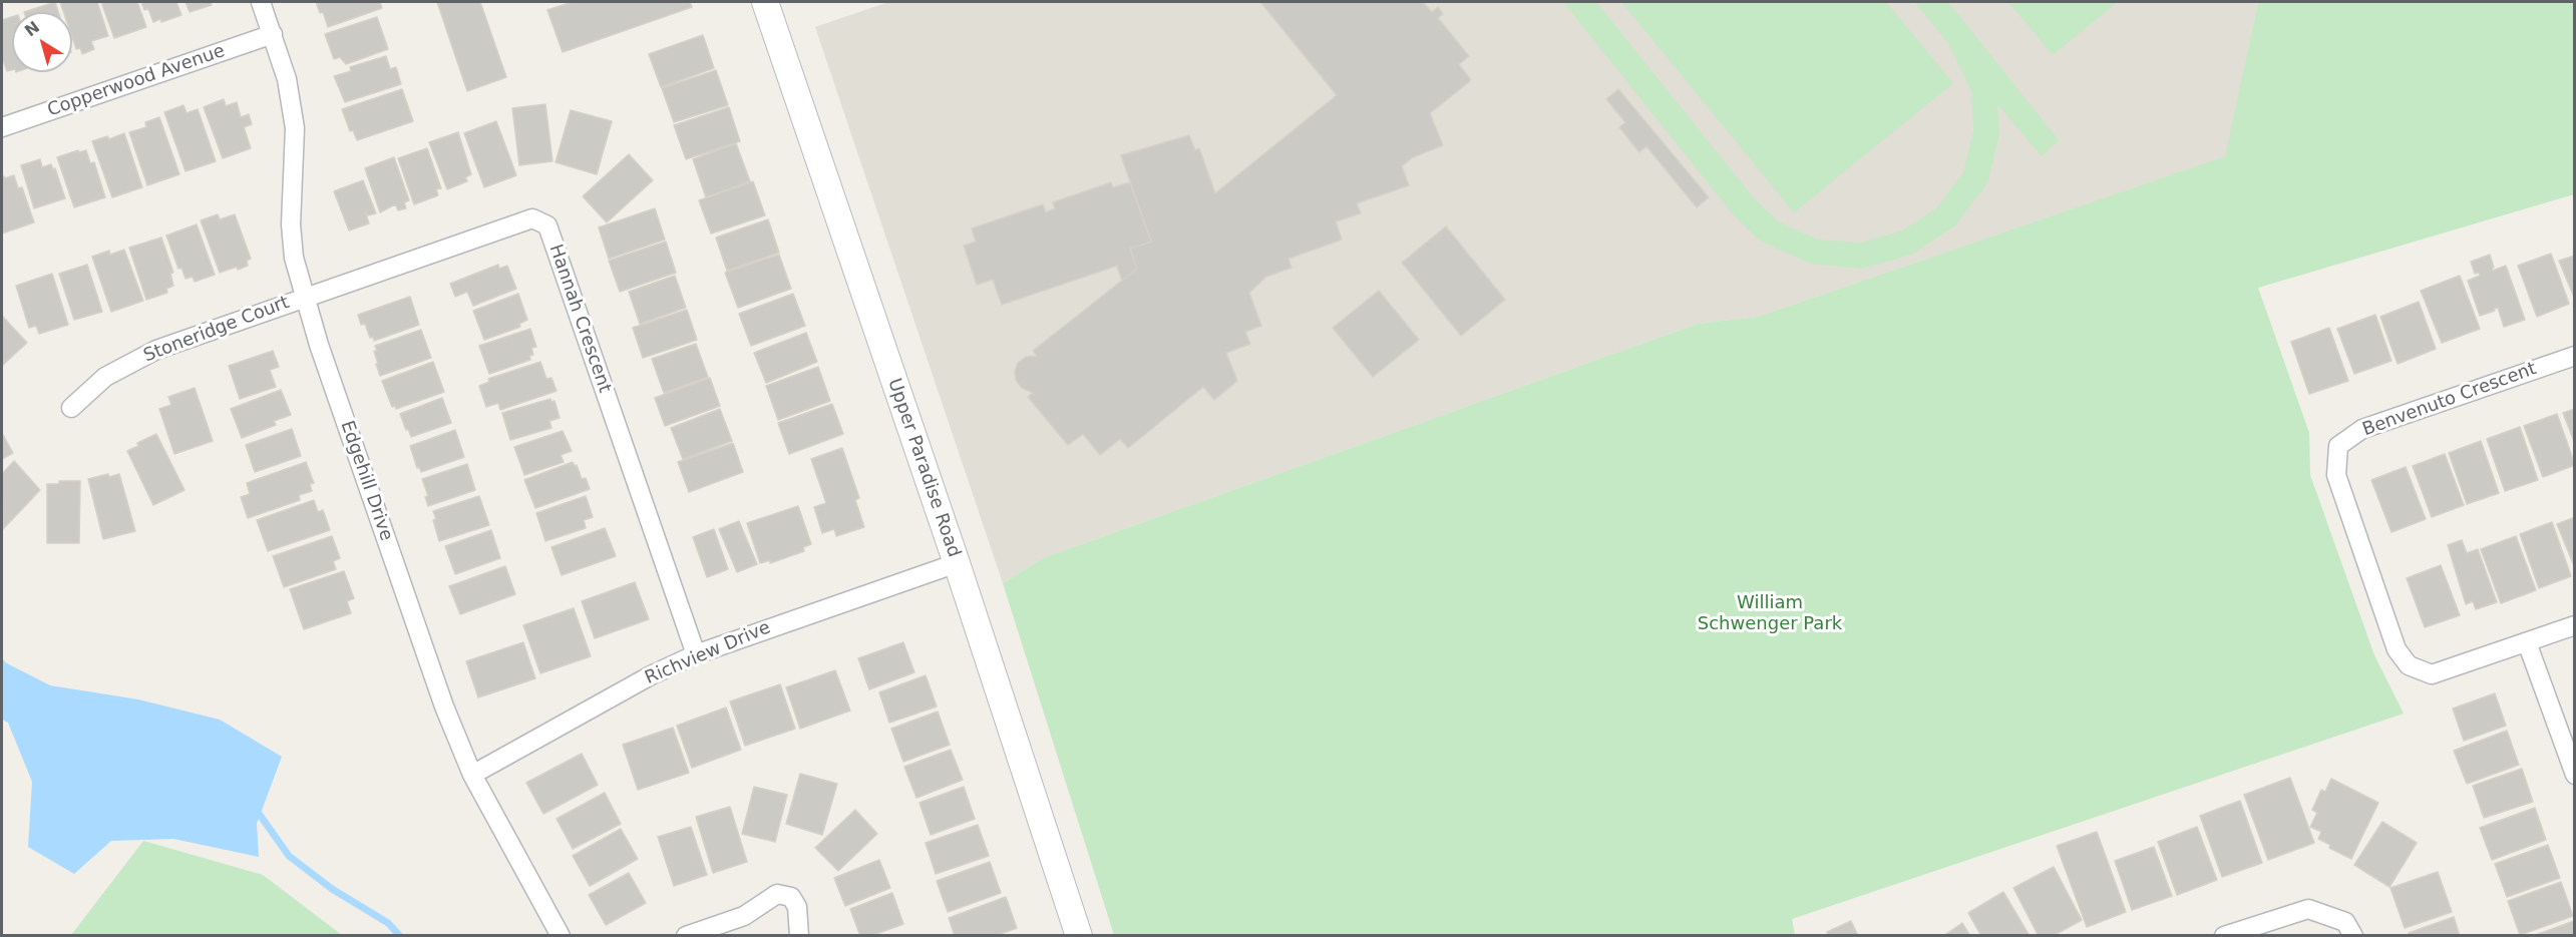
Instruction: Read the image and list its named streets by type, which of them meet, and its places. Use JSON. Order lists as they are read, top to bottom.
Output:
{
  "streets": {
    "main road": ["Upper Paradise Road"],
    "street": [
      "Copperwood Avenue",
      "Hannah Crescent",
      "Stoneridge Court",
      "Benvenuto Crescent",
      "Edgehill Drive",
      "Richview Drive"
    ]
  },
  "crossings": [
    ["Copperwood Avenue", "Edgehill Drive"],
    ["Hannah Crescent", "Stoneridge Court"],
    ["Hannah Crescent", "Edgehill Drive"],
    ["Hannah Crescent", "Richview Drive"],
    ["Stoneridge Court", "Edgehill Drive"],
    ["Upper Paradise Road", "Richview Drive"],
    ["Edgehill Drive", "Richview Drive"]
  ],
  "parks": ["William Schwenger Park"],
  "north": "top left"
}
